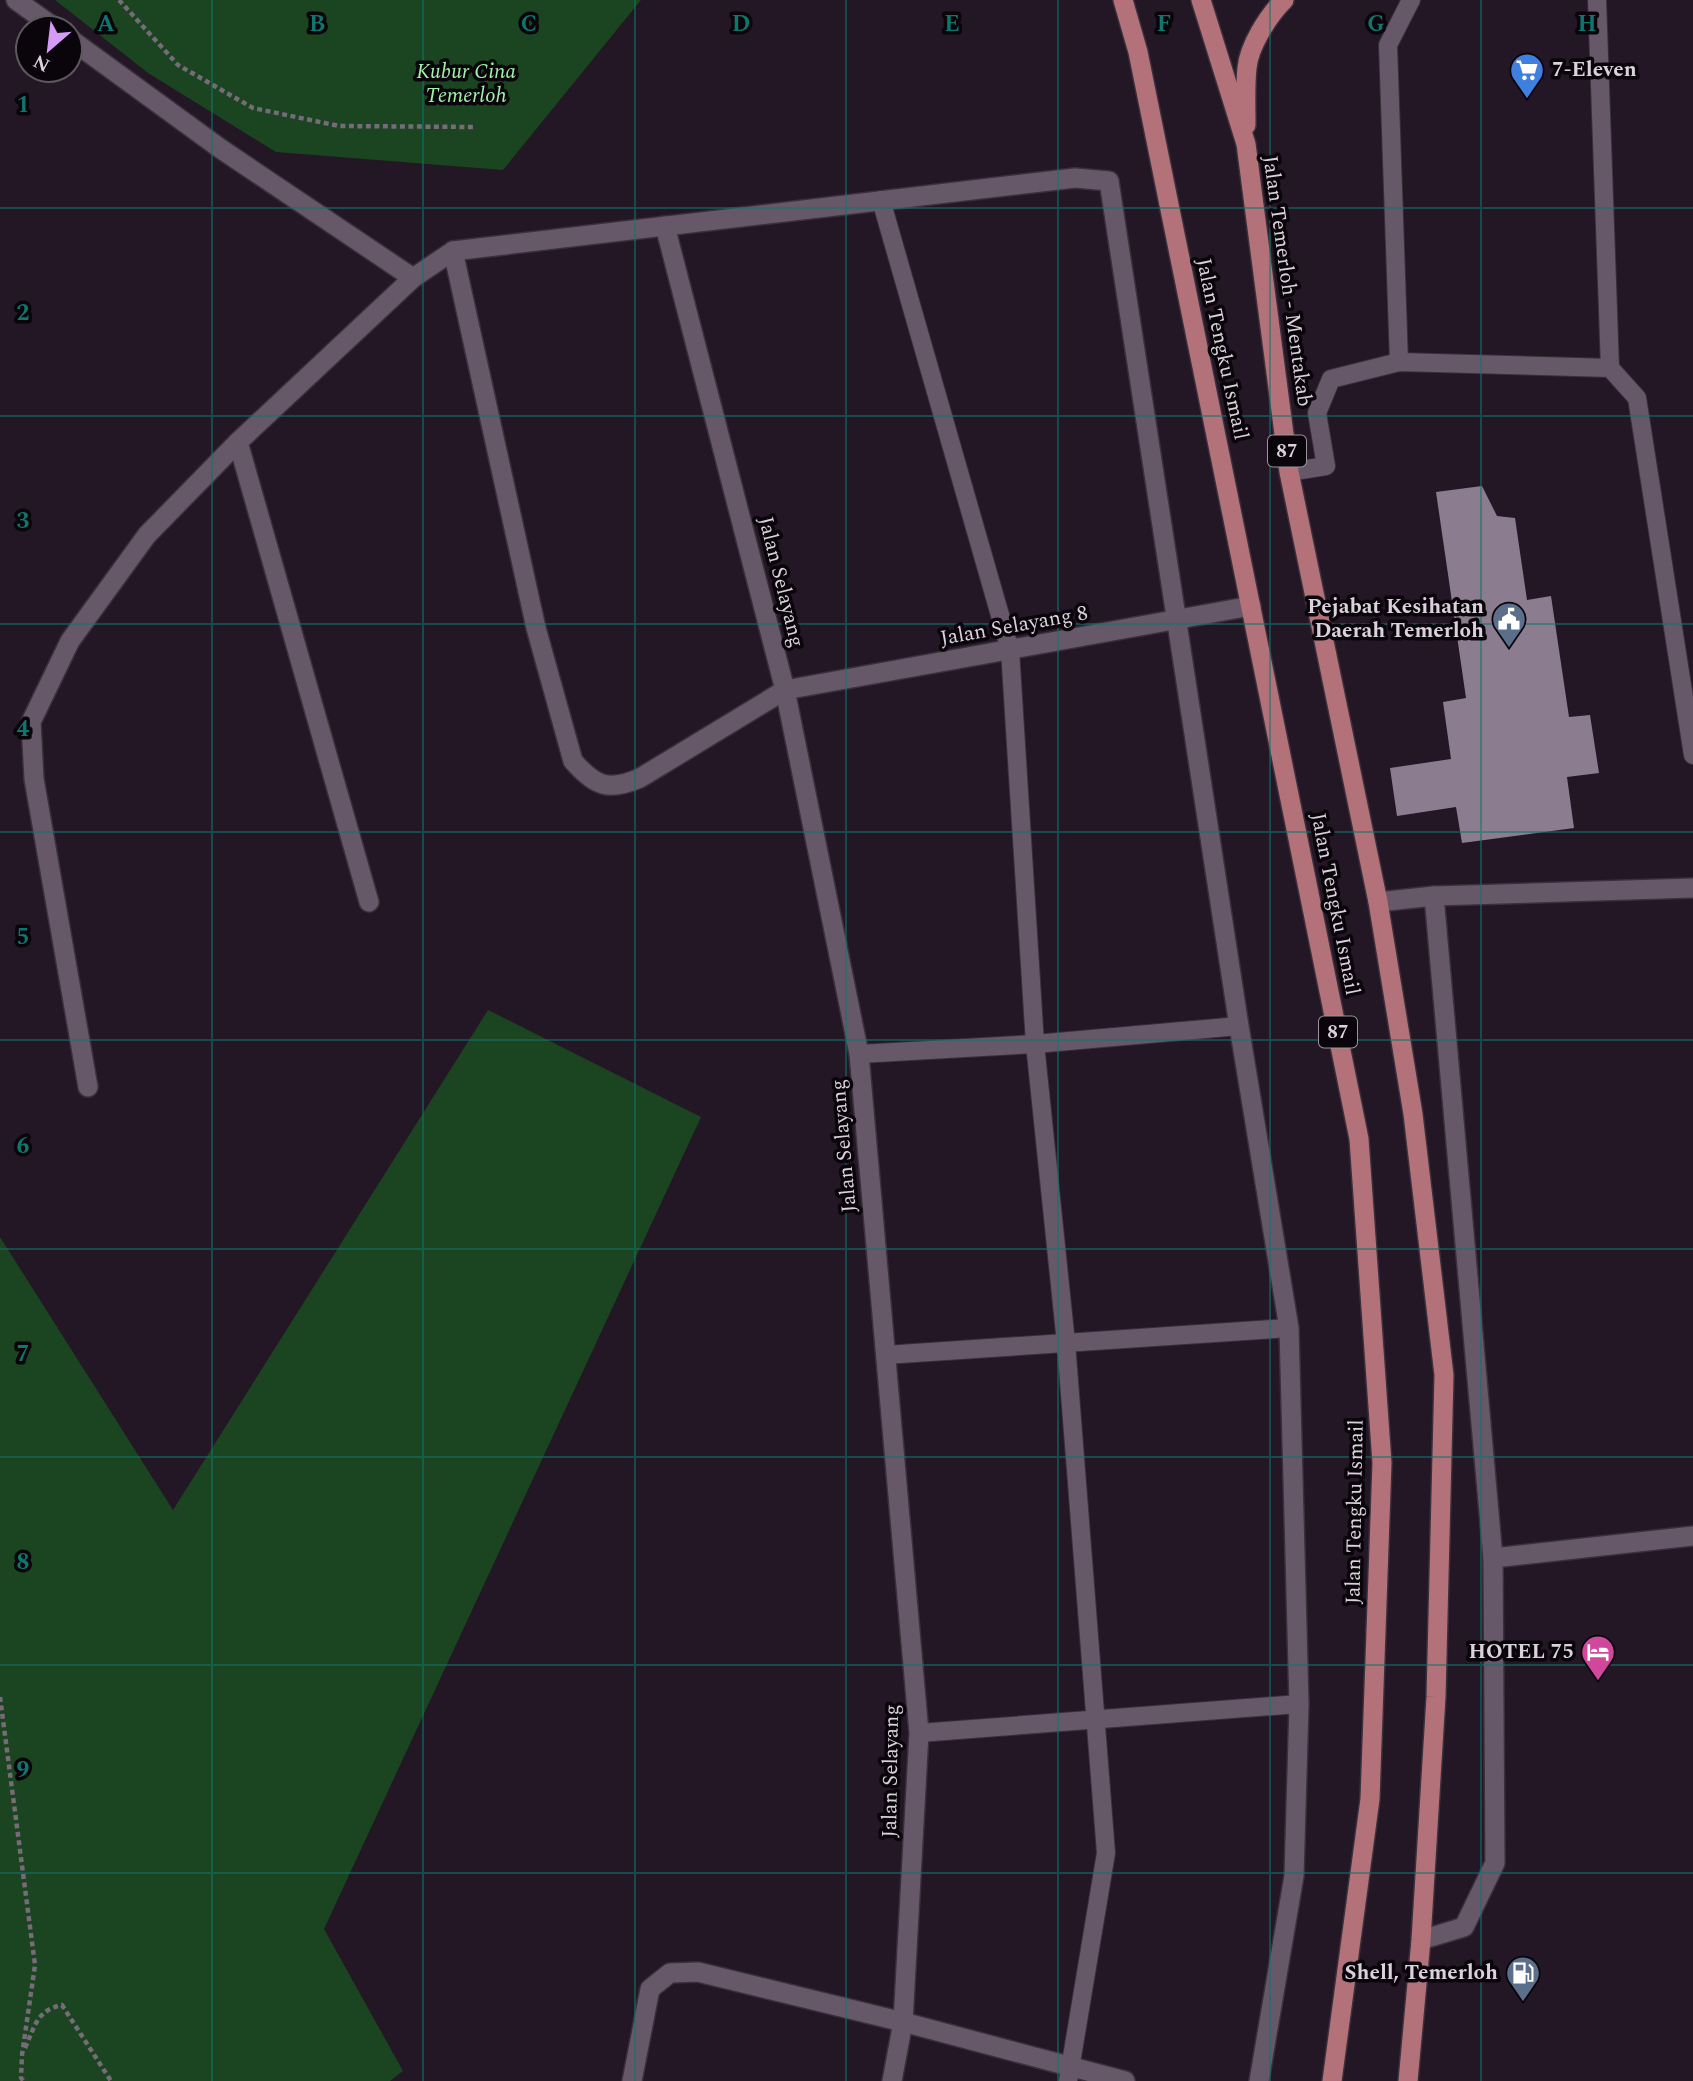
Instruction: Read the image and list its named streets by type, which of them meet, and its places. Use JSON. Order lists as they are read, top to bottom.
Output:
{
  "streets": {
    "main road": ["Jalan Temerloh - Mentakab", "Jalan Tengku Ismail", "87"],
    "street": ["Jalan Selayang", "Jalan Selayang 8"]
  },
  "crossings": [
    ["Jalan Temerloh - Mentakab", "Jalan Tengku Ismail"],
    ["Jalan Tengku Ismail", "Jalan Selayang 8"],
    ["Jalan Selayang", "Jalan Selayang 8"]
  ],
  "parks": ["Kubur Cina Temerloh"],
  "places": {
    "supermarket": ["7-Eleven"],
    "public building": ["Pejabat Kesihatan Daerah Temerloh"],
    "hotel": ["HOTEL 75"],
    "fuel station": ["Shell, Temerloh"]
  },
  "north": "bottom left",
  "grid": {
    "columns": [
      "A",
      "B",
      "C",
      "D",
      "E",
      "F",
      "G",
      "H"
    ],
    "rows": [
      "1",
      "2",
      "3",
      "4",
      "5",
      "6",
      "7",
      "8",
      "9"
    ]
  }
}
